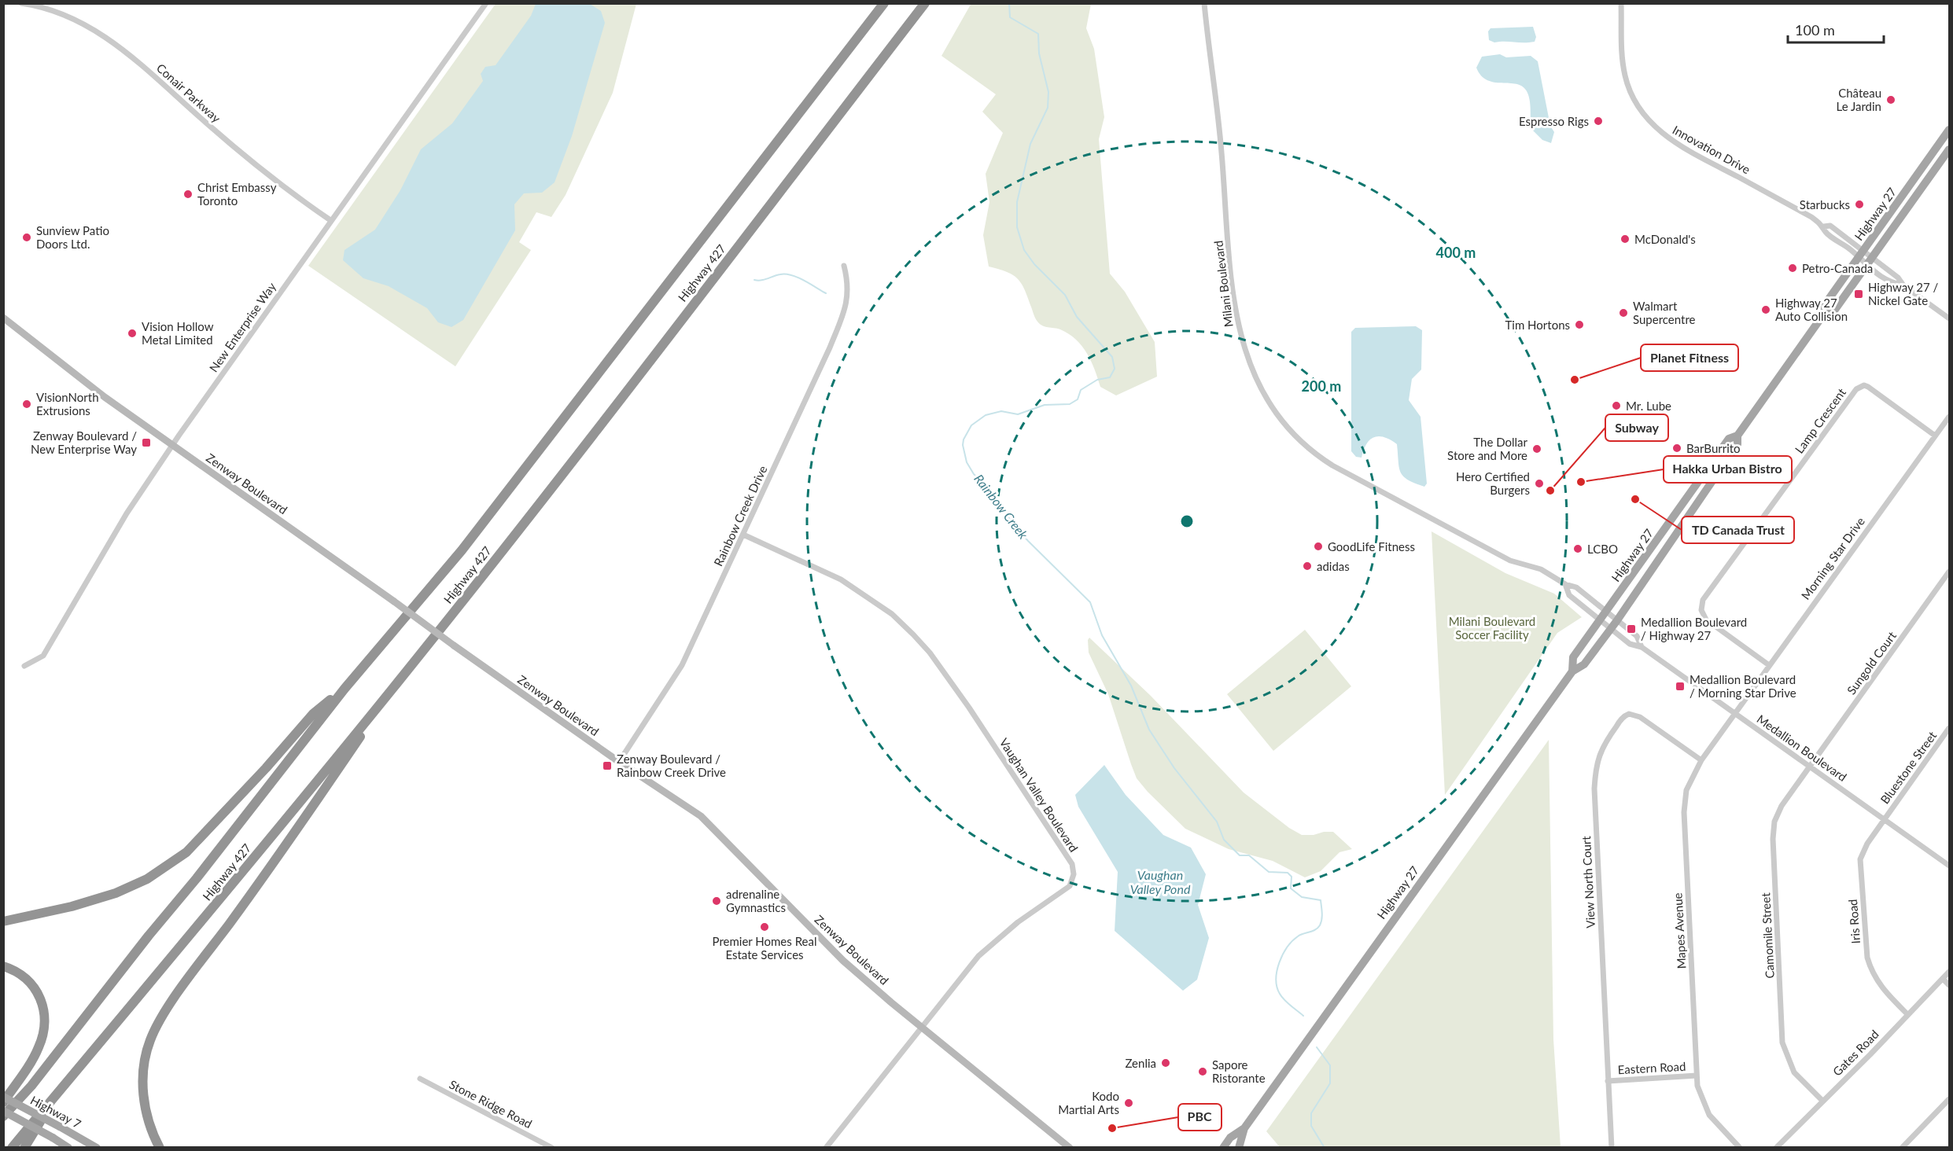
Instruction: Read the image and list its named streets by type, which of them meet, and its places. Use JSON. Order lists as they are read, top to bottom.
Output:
{
  "streets": {
    "highway": ["Highway 427"],
    "main road": ["Highway 27", "Highway 7"],
    "street": [
      "Conair Parkway",
      "Innovation Drive",
      "Milani Boulevard",
      "New Enterprise Way",
      "Lamp Crescent",
      "Zenway Boulevard",
      "Rainbow Creek Drive",
      "Morning Star Drive",
      "Sungold Court",
      "Medallion Boulevard",
      "Bluestone Street",
      "Vaughan Valley Boulevard",
      "View North Court",
      "Iris Road",
      "Mapes Avenue",
      "Camomile Street",
      "Gates Road",
      "Eastern Road",
      "Stone Ridge Road"
    ]
  },
  "crossings": [
    ["Conair Parkway", "New Enterprise Way"],
    ["Innovation Drive", "Highway 27"],
    ["Highway 27", "Milani Boulevard"],
    ["Highway 27", "Medallion Boulevard"],
    ["Milani Boulevard", "Medallion Boulevard"],
    ["New Enterprise Way", "Zenway Boulevard"],
    ["Lamp Crescent", "Morning Star Drive"],
    ["Zenway Boulevard", "Rainbow Creek Drive"],
    ["Zenway Boulevard", "Vaughan Valley Boulevard"],
    ["Rainbow Creek Drive", "Vaughan Valley Boulevard"],
    ["Morning Star Drive", "Medallion Boulevard"],
    ["Morning Star Drive", "Mapes Avenue"],
    ["Sungold Court", "Medallion Boulevard"],
    ["Sungold Court", "Camomile Street"],
    ["Medallion Boulevard", "Bluestone Street"],
    ["Medallion Boulevard", "Iris Road"],
    ["Medallion Boulevard", "Mapes Avenue"],
    ["Medallion Boulevard", "Camomile Street"],
    ["Bluestone Street", "Iris Road"],
    ["View North Court", "Mapes Avenue"],
    ["View North Court", "Eastern Road"],
    ["Iris Road", "Gates Road"],
    ["Mapes Avenue", "Eastern Road"],
    ["Camomile Street", "Gates Road"]
  ],
  "water": ["Rainbow Creek", "Vaughan Valley Pond"],
  "parks": ["Milani Boulevard Soccer Facility"],
  "places": {
    "other": [
      "Château Le Jardin",
      "Espresso Rigs",
      "Christ Embassy Toronto",
      "Starbucks",
      "Sunview Patio Doors Ltd.",
      "McDonald's",
      "Petro-Canada",
      "Highway 27 Auto Collision",
      "Walmart Supercentre",
      "Tim Hortons",
      "Vision Hollow Metal Limited",
      "Planet Fitness",
      "VisionNorth Extrusions",
      "Mr. Lube",
      "BarBurrito",
      "The Dollar Store and More",
      "Hakka Urban Bistro",
      "Hero Certified Burgers",
      "Subway",
      "TD Canada Trust",
      "GoodLife Fitness",
      "LCBO",
      "adidas",
      "adrenaline Gymnastics",
      "Premier Homes Real Estate Services",
      "Zenlia",
      "Sapore Ristorante",
      "Kodo Martial Arts",
      "PBC"
    ],
    "transit": [
      "Highway 27 / Nickel Gate",
      "Zenway Boulevard / New Enterprise Way",
      "Medallion Boulevard / Highway 27",
      "Medallion Boulevard / Morning Star Drive",
      "Zenway Boulevard / Rainbow Creek Drive"
    ]
  },
  "scale_bar": "100 m",
  "rings": ["400 m", "200 m"]
}
